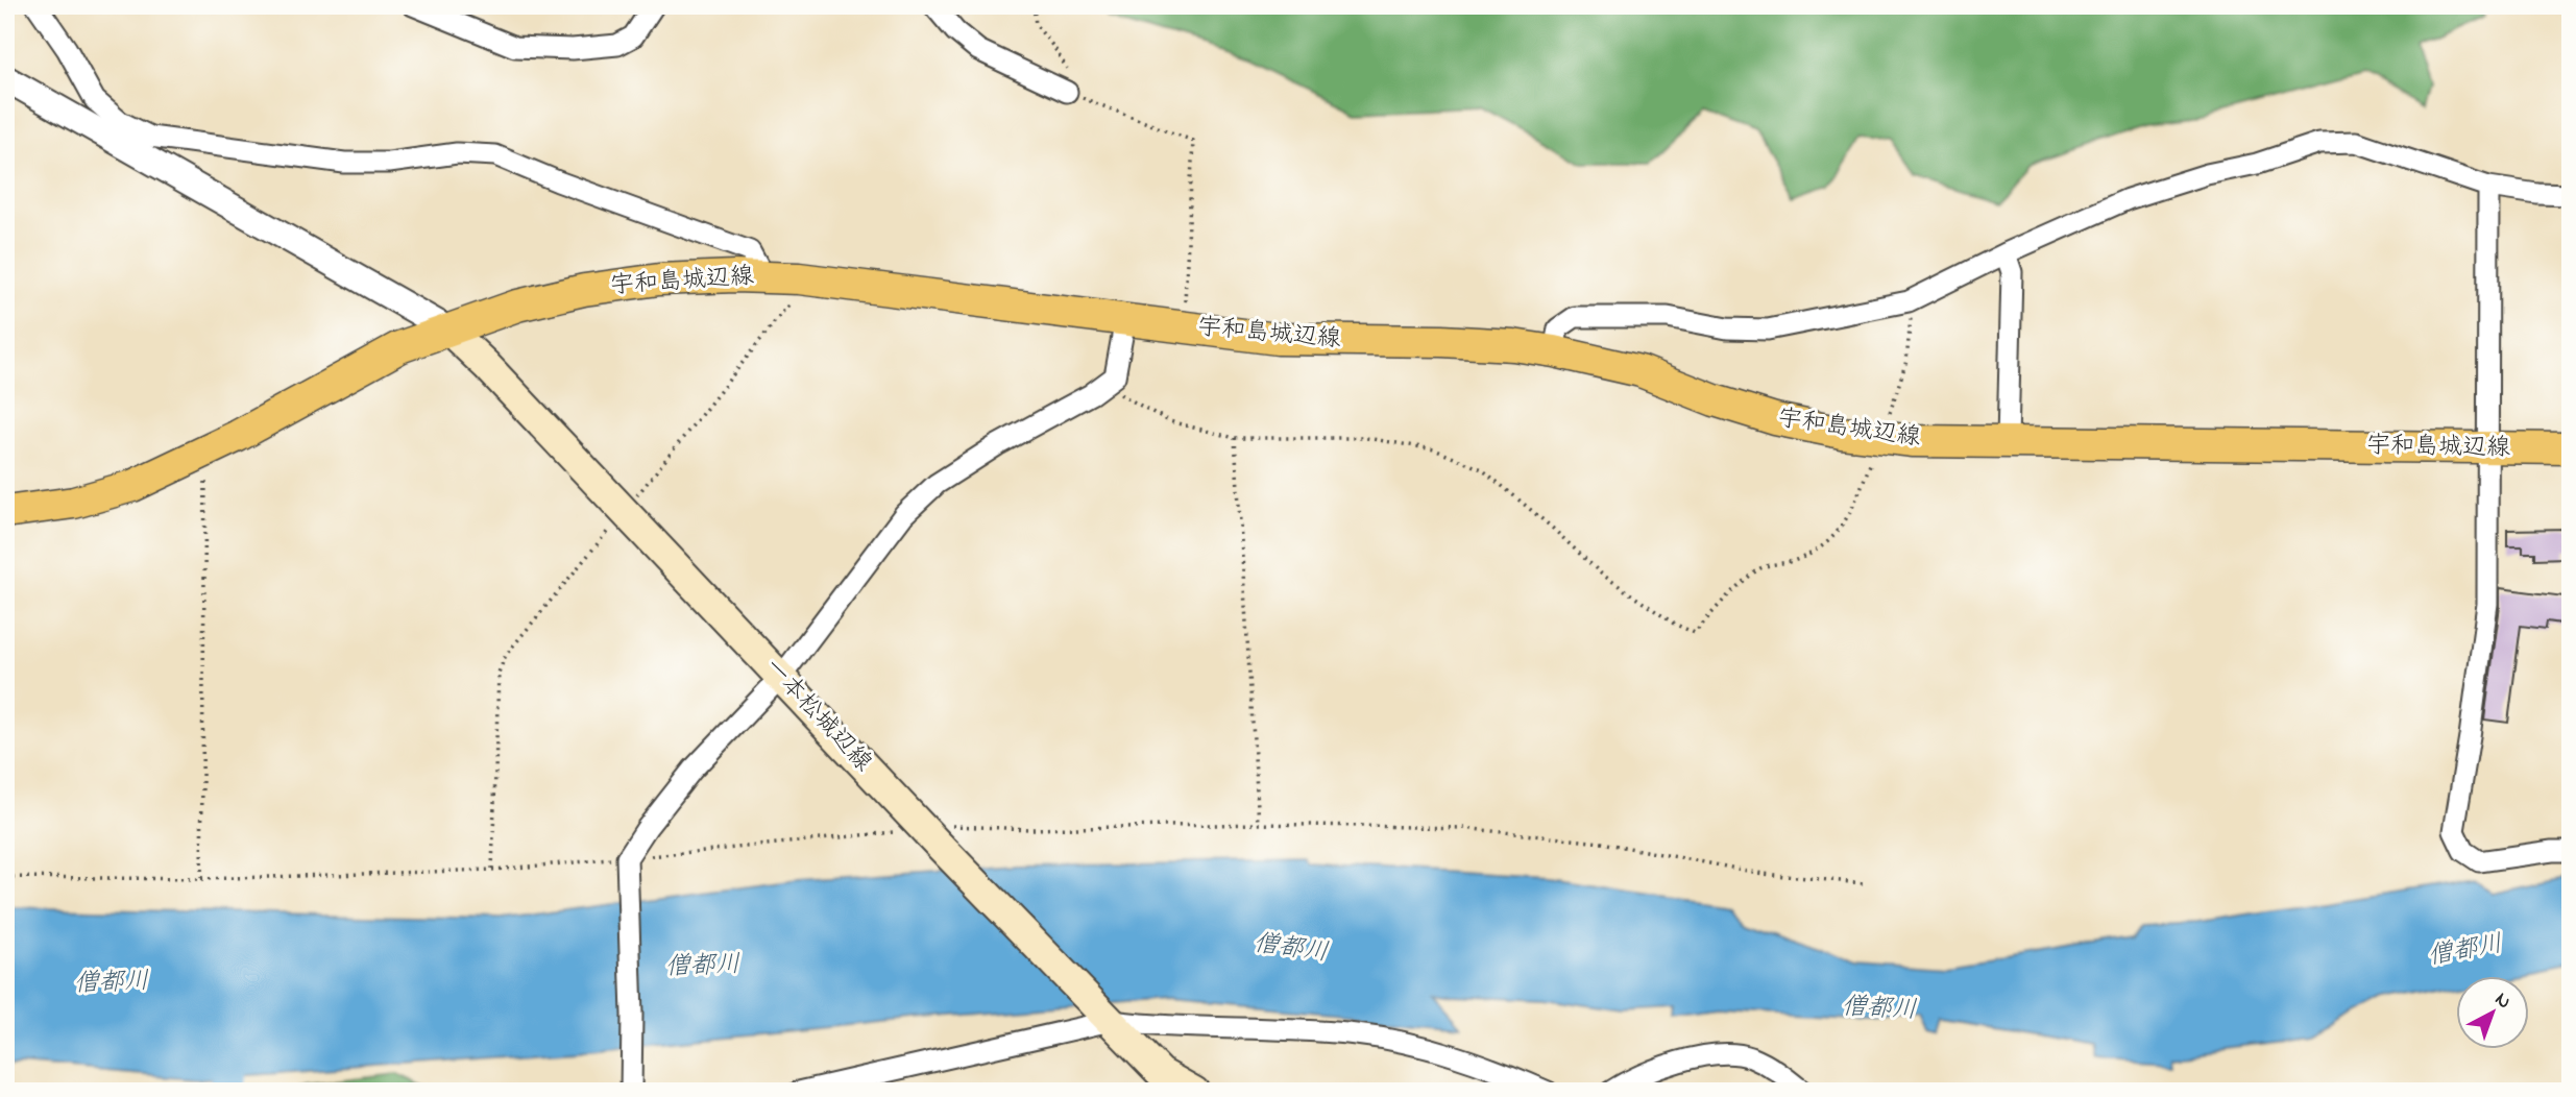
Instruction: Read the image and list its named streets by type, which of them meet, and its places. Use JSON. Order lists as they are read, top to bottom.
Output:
{
  "streets": {
    "main road": ["宇和島城辺線", "一本松城辺線"]
  },
  "crossings": [
    ["宇和島城辺線", "一本松城辺線"]
  ],
  "water": ["僧都川"],
  "north": "top right"
}
